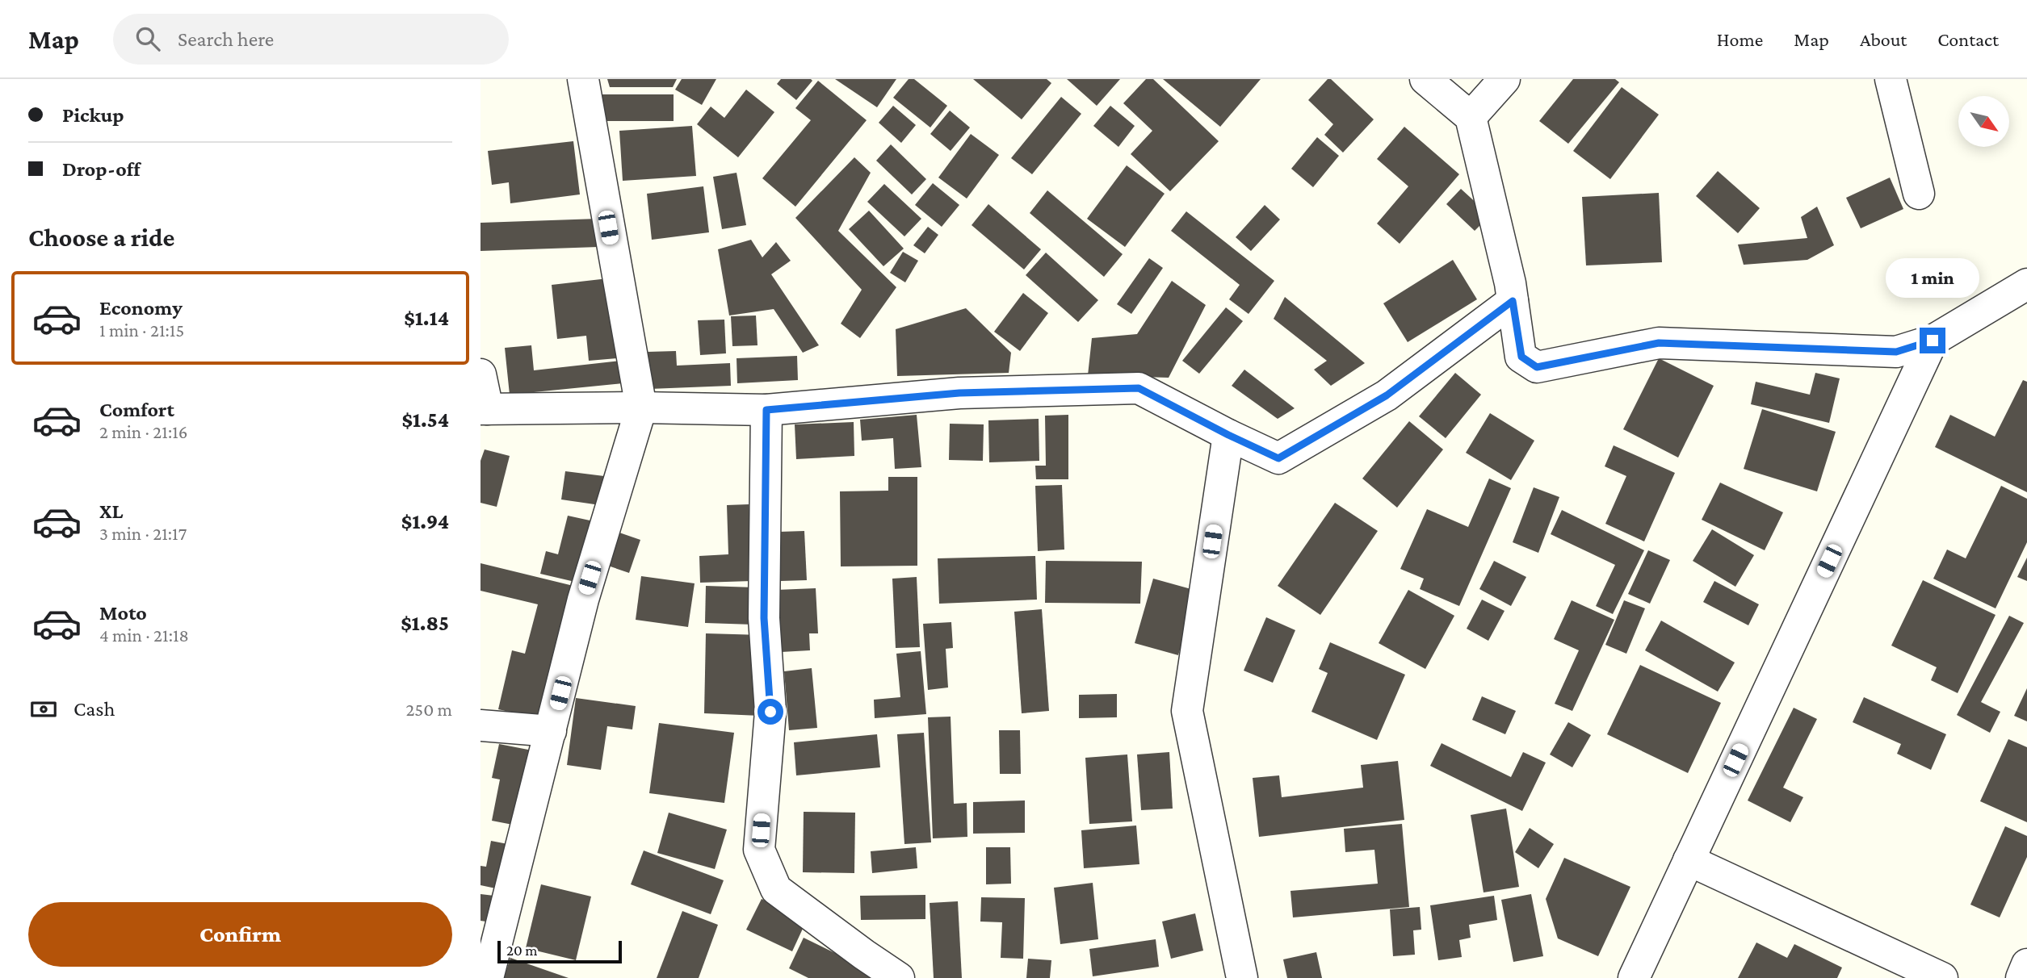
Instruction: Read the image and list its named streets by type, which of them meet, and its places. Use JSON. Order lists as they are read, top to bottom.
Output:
{
  "scale_bar": "20 m",
  "north": "bottom right",
  "page": {
    "header": "Map",
    "search": "Search here",
    "nav": [
      "Home",
      "Map",
      "About",
      "Contact"
    ],
    "banner": ["Pickup", "Drop-off"],
    "heading": "Choose a ride",
    "bubble": "1 min",
    "list": [
      {
        "name": "Economy",
        "note": "1 min · 21:15",
        "value": "$1.14"
      },
      {
        "name": "Comfort",
        "note": "2 min · 21:16",
        "value": "$1.54"
      },
      {
        "name": "XL",
        "note": "3 min · 21:17",
        "value": "$1.94"
      },
      {
        "name": "Moto",
        "note": "4 min · 21:18",
        "value": "$1.85"
      }
    ],
    "pay": ["Cash", "250 m"],
    "buttons": "Confirm",
    "scale": "20 m"
  }
}
